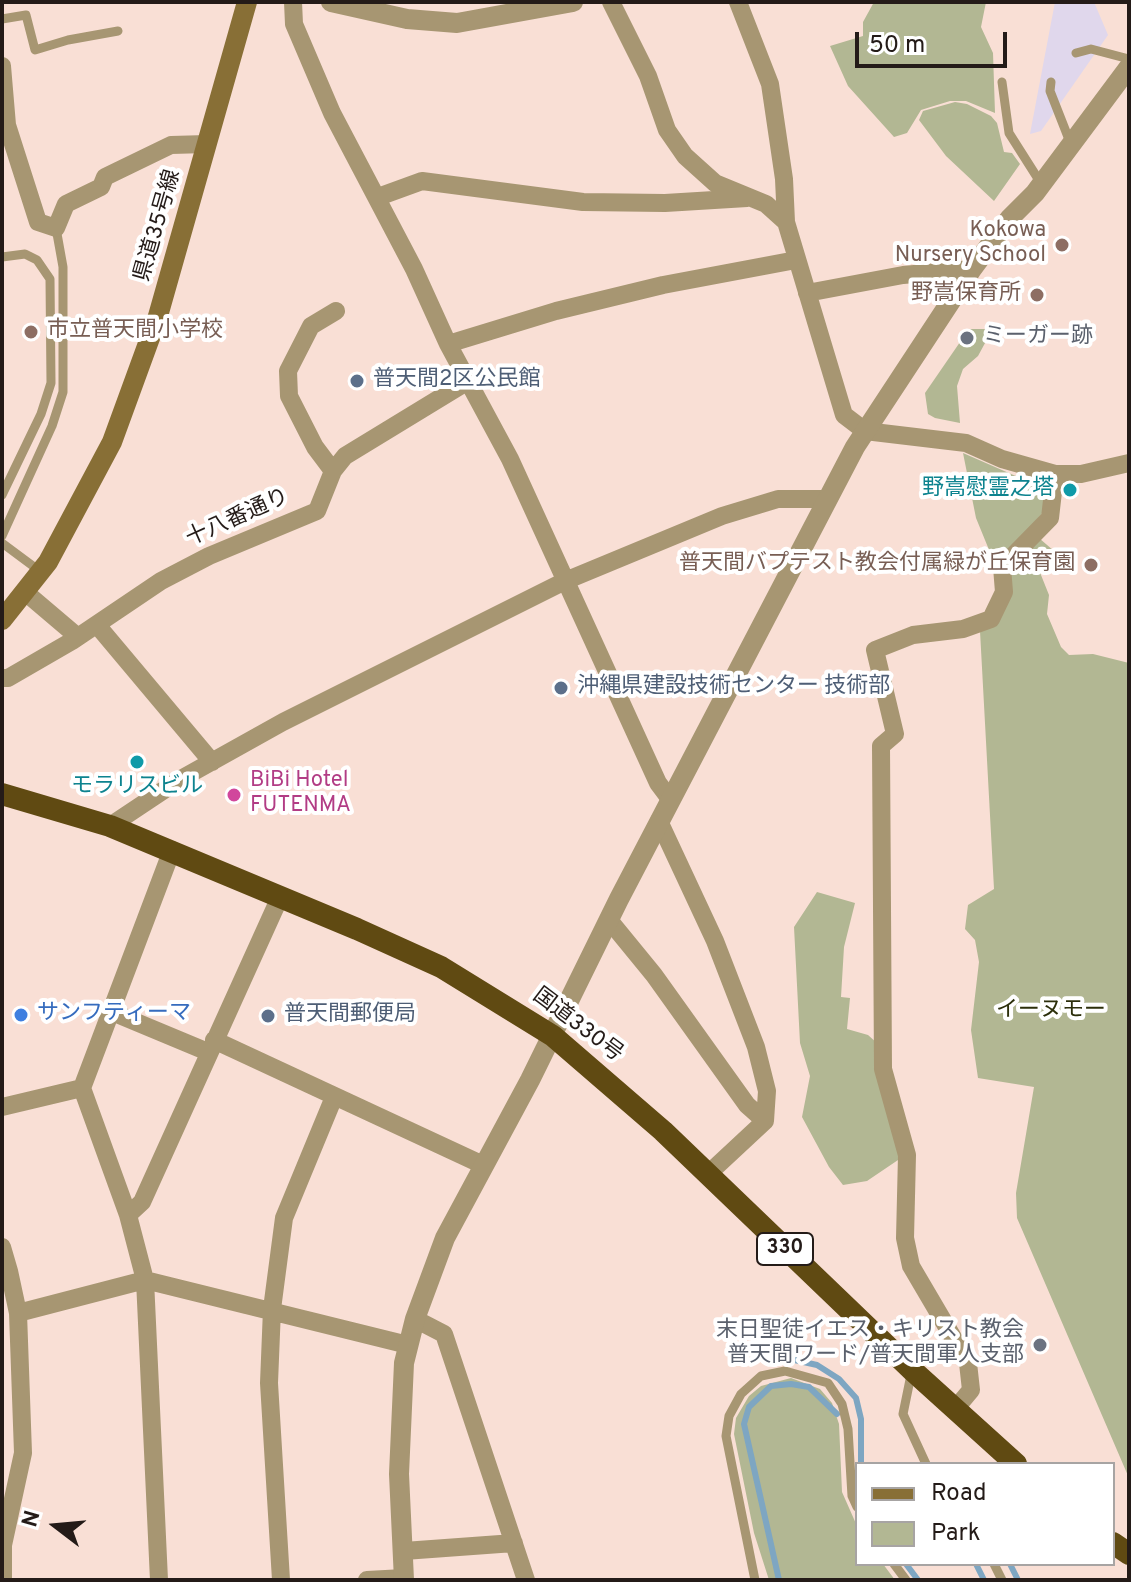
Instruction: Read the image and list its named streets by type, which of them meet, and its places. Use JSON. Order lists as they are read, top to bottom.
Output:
{
  "streets": {
    "highway": ["国道330号", "330"],
    "main road": ["県道35号線"],
    "street": ["十八番通り"]
  },
  "parks": ["イーヌモー"],
  "places": [
    "Kokowa Nursery School",
    "野嵩保育所",
    "市立普天間小学校",
    "ミーガー跡",
    "普天間2区公民館",
    "野嵩慰霊之塔",
    "普天間バプテスト教会付属緑が丘保育園",
    "沖縄県建設技術センター 技術部",
    "モラリスビル",
    "BiBi Hotel FUTENMA",
    "サンフティーマ",
    "普天間郵便局",
    "末日聖徒イエス・キリスト教会 普天間ワード/普天間軍人支部"
  ],
  "legend": ["Road", "Park"],
  "scale_bar": "50 m",
  "north": "left"
}
